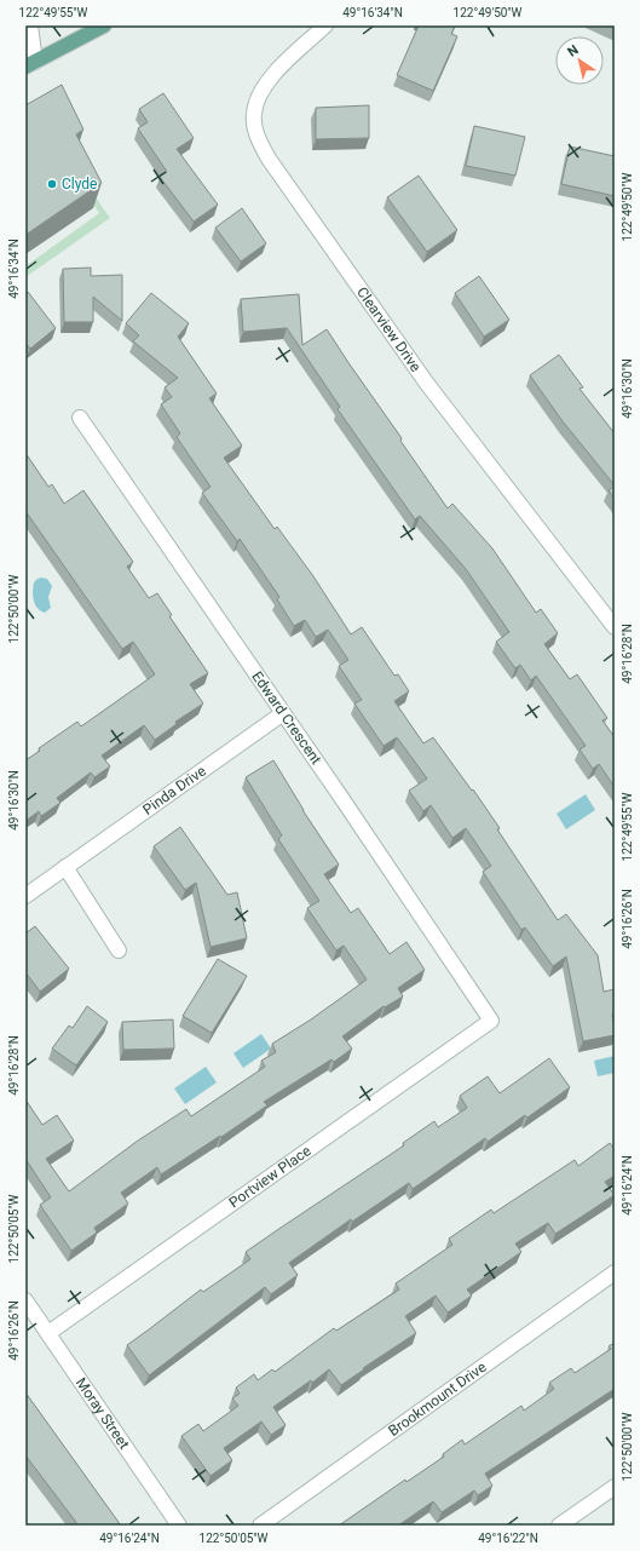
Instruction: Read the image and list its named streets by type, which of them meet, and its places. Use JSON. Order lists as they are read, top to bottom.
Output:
{
  "streets": {
    "street": [
      "Clearview Drive",
      "Edward Crescent",
      "Pinda Drive",
      "Portview Place",
      "Brookmount Drive",
      "Moray Street"
    ]
  },
  "crossings": [
    ["Edward Crescent", "Pinda Drive"],
    ["Edward Crescent", "Portview Place"],
    ["Portview Place", "Moray Street"]
  ],
  "places": ["Clyde"],
  "north": "top left",
  "coordinates": [
    "122°49'55\"W",
    "49°16'34\"N",
    "122°49'50\"W",
    "49°16'30\"N",
    "122°50'00\"W",
    "49°16'28\"N",
    "49°16'26\"N",
    "49°16'24\"N",
    "122°50'05\"W",
    "49°16'22\"N"
  ]
}
